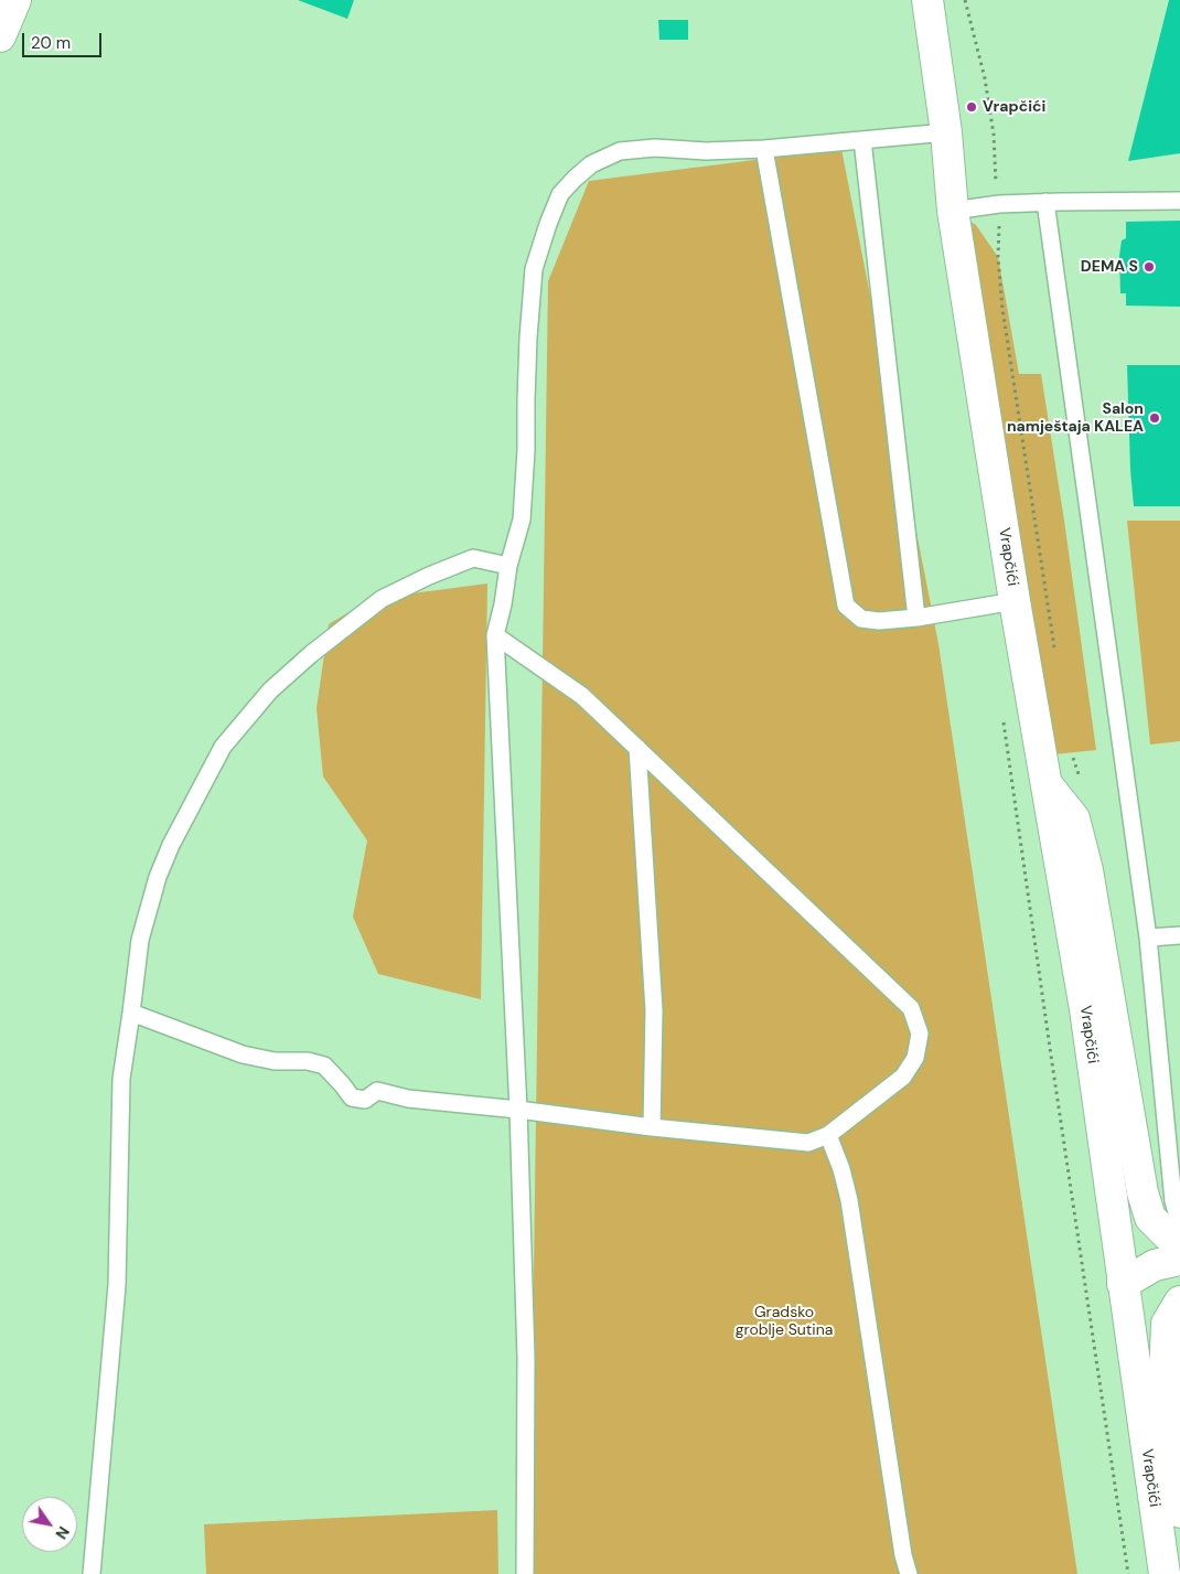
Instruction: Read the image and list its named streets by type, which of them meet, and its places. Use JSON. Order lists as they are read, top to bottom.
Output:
{
  "streets": {
    "main road": ["Vrapčići"]
  },
  "parks": ["Gradsko groblje Sutina"],
  "places": ["Vrapčići", "DEMA S", "Salon namještaja KALEA"],
  "scale_bar": "20 m",
  "north": "bottom right"
}
